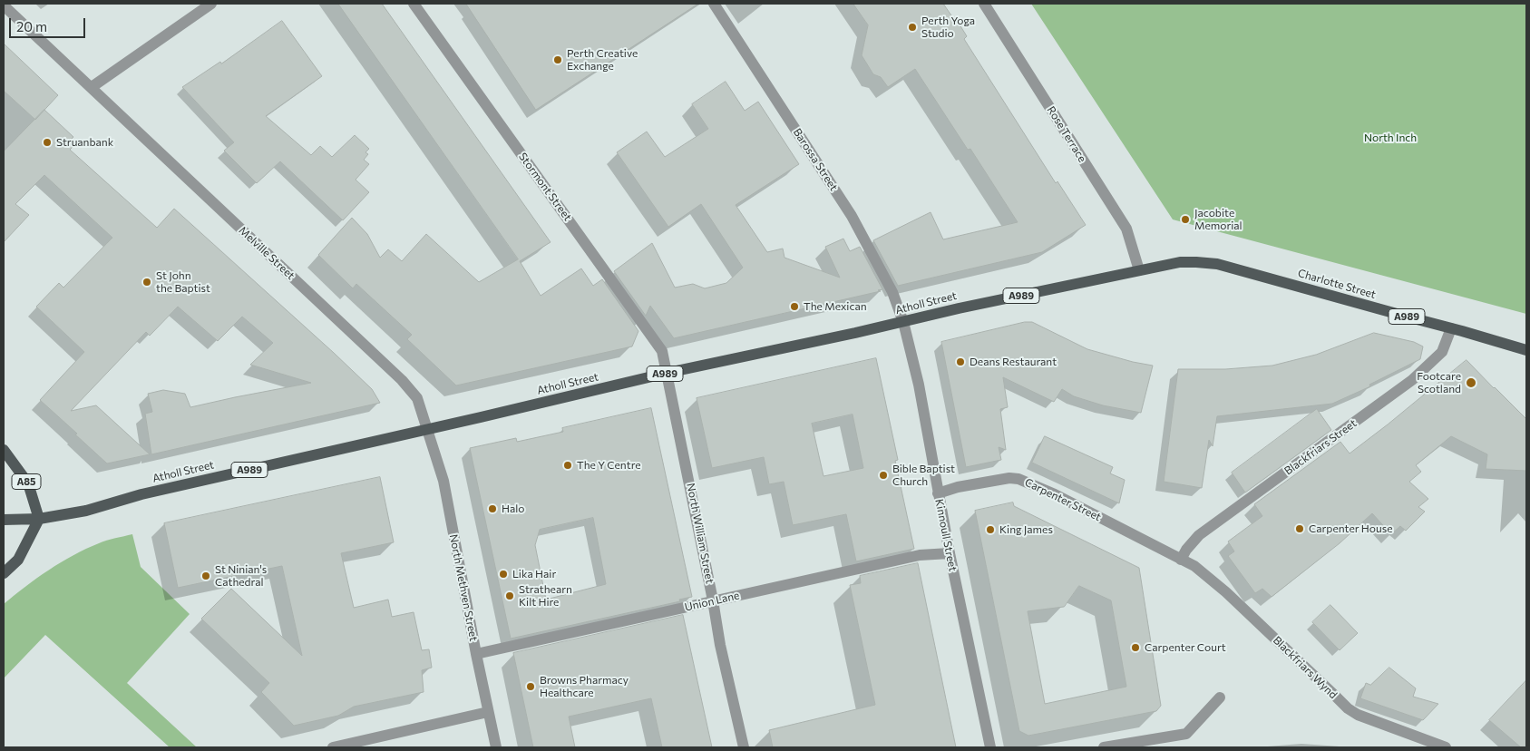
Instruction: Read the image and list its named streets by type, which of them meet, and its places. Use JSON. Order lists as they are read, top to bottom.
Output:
{
  "streets": {
    "main road": [
      "Charlotte Street",
      "A989",
      "Atholl Street",
      "A85"
    ],
    "street": [
      "Rose Terrace",
      "Barossa Street",
      "Stormont Street",
      "Melville Street",
      "Blackfriars Street",
      "Carpenter Street",
      "North William Street",
      "Kinnoull Street",
      "North Methven Street",
      "Union Lane",
      "Blackfriars Wynd"
    ]
  },
  "crossings": [
    ["Rose Terrace", "Charlotte Street"],
    ["Rose Terrace", "Atholl Street"],
    ["Barossa Street", "Atholl Street"],
    ["Barossa Street", "Kinnoull Street"],
    ["Stormont Street", "Atholl Street"],
    ["Stormont Street", "North William Street"],
    ["Melville Street", "Atholl Street"],
    ["Melville Street", "North Methven Street"],
    ["Charlotte Street", "Atholl Street"],
    ["Charlotte Street", "Blackfriars Street"],
    ["Atholl Street", "A85"],
    ["Atholl Street", "North William Street"],
    ["Atholl Street", "Kinnoull Street"],
    ["Atholl Street", "North Methven Street"],
    ["Blackfriars Street", "Carpenter Street"],
    ["Blackfriars Street", "Blackfriars Wynd"],
    ["Carpenter Street", "Kinnoull Street"],
    ["Carpenter Street", "Blackfriars Wynd"],
    ["North William Street", "Union Lane"],
    ["Kinnoull Street", "Union Lane"],
    ["North Methven Street", "Union Lane"]
  ],
  "parks": ["North Inch"],
  "places": [
    "Perth Yoga Studio",
    "Perth Creative Exchange",
    "Struanbank",
    "Jacobite Memorial",
    "St John the Baptist",
    "The Mexican",
    "Deans Restaurant",
    "Footcare Scotland",
    "The Y Centre",
    "Bible Baptist Church",
    "Halo",
    "Carpenter House",
    "King James",
    "Lika Hair",
    "St Ninian's Cathedral",
    "Strathearn Kilt Hire",
    "Carpenter Court",
    "Browns Pharmacy Healthcare"
  ],
  "scale_bar": "20 m"
}
